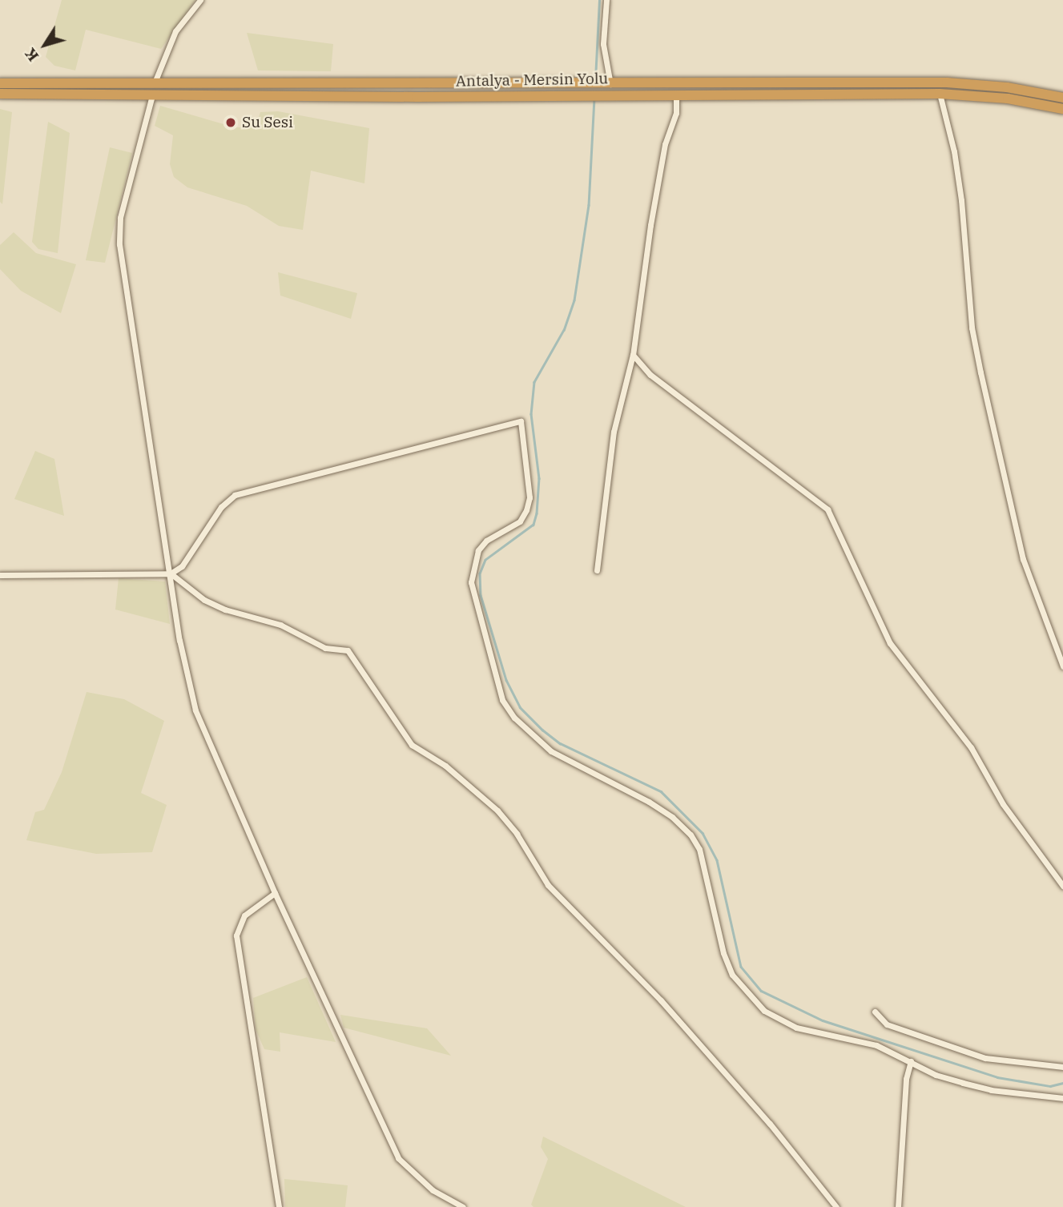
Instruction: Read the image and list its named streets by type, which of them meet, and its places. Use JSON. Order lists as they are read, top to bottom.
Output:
{
  "streets": {
    "highway": ["Antalya - Mersin Yolu"]
  },
  "places": ["Su Sesi"],
  "north": "bottom left"
}
